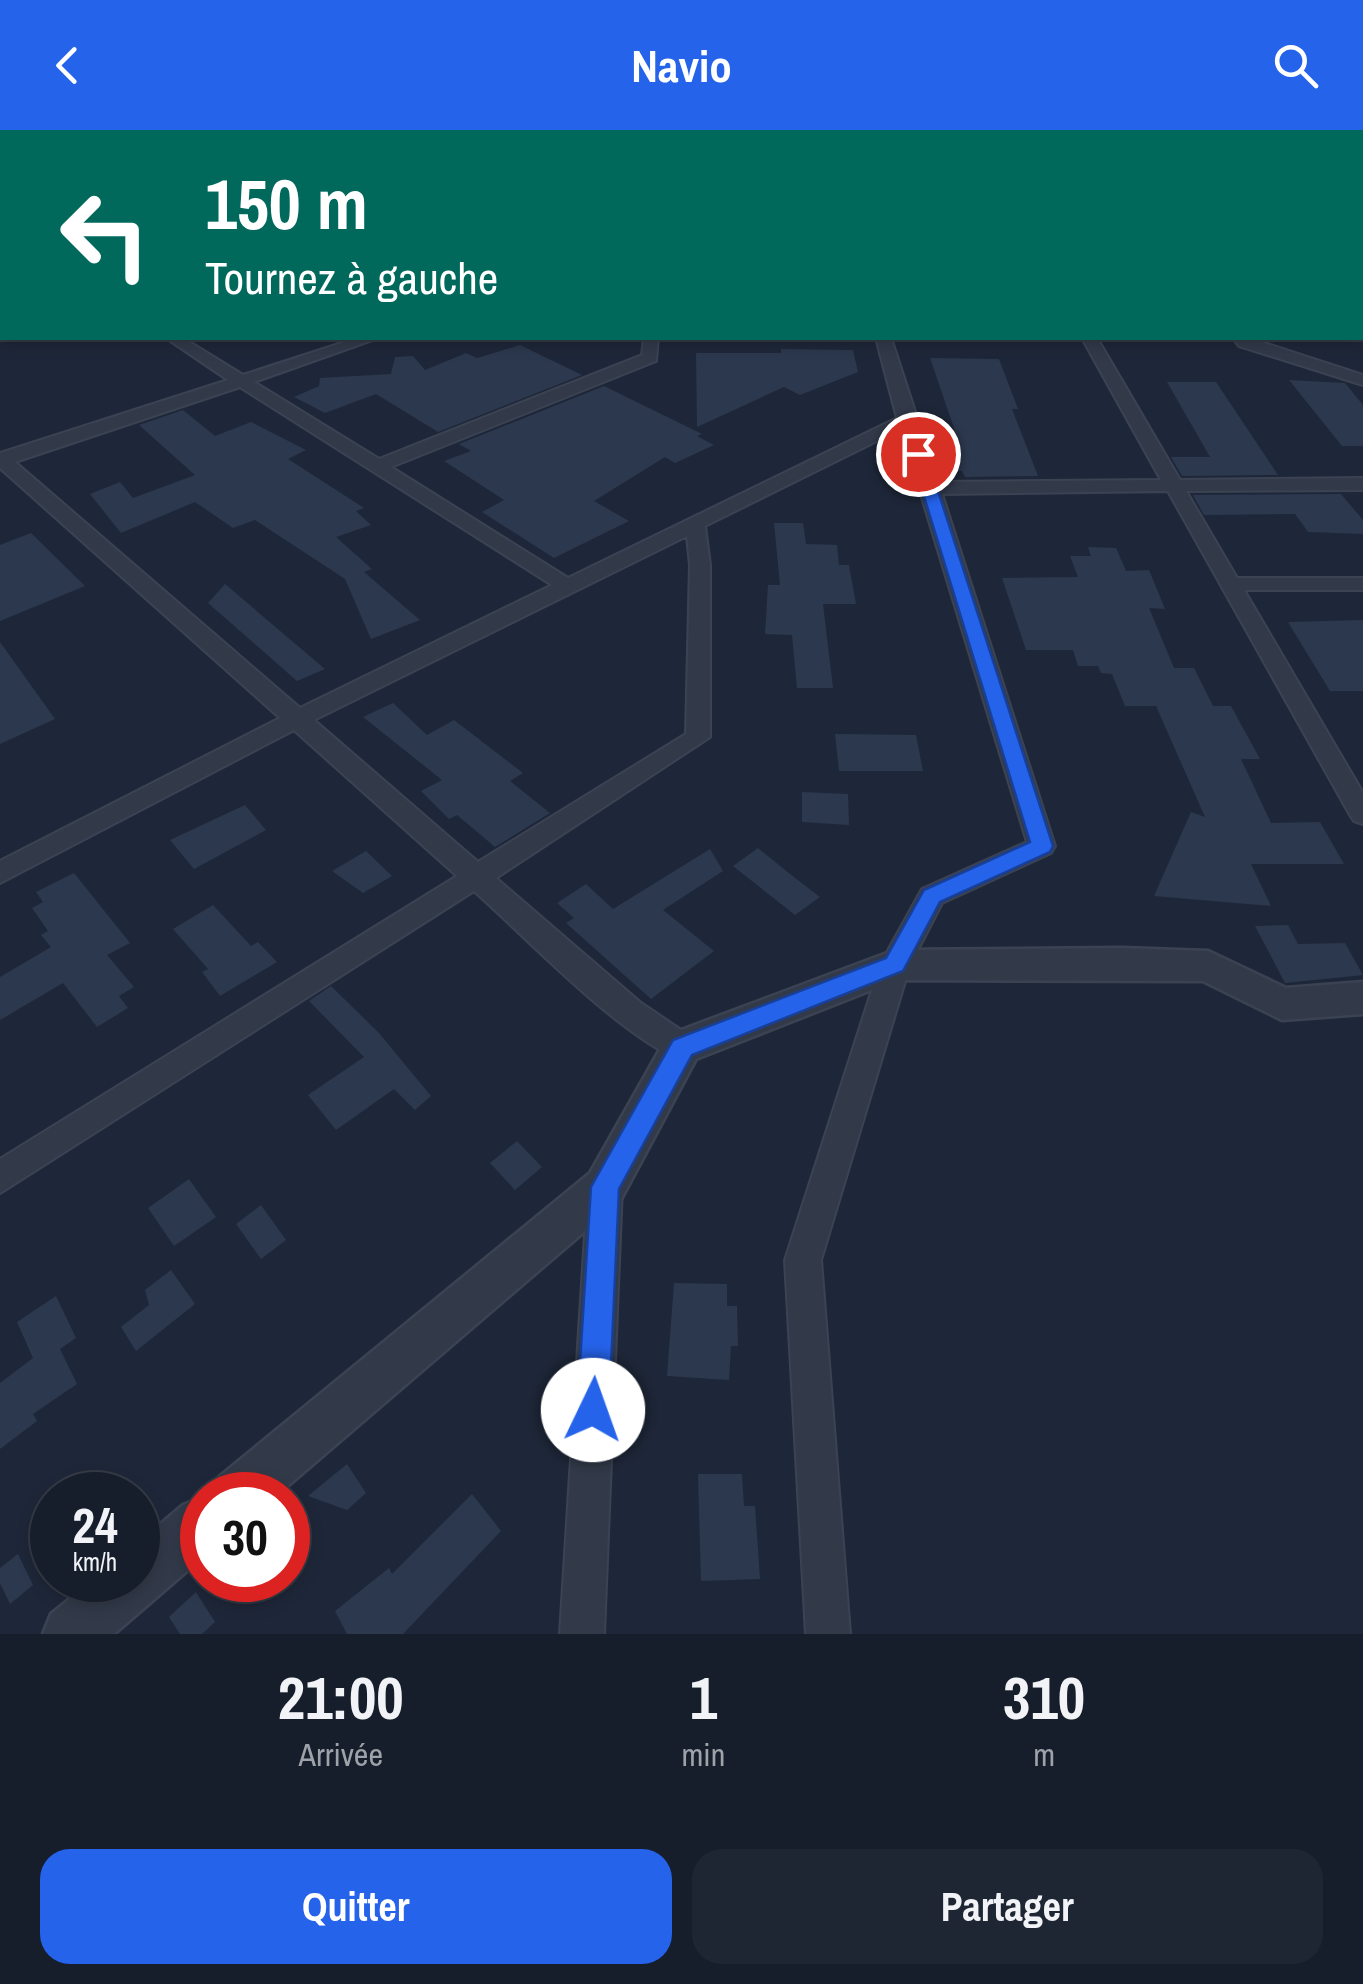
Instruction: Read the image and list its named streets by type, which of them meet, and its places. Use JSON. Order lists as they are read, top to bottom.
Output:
{
  "page": {
    "header": "Navio",
    "turn": ["150 m", "Tournez à gauche"],
    "speed": "24 km/h",
    "limit": "30",
    "eta": [
      "21:00",
      "Arrivée",
      "1",
      "min",
      "310",
      "m"
    ],
    "buttons": ["Quitter", "Partager"]
  }
}
